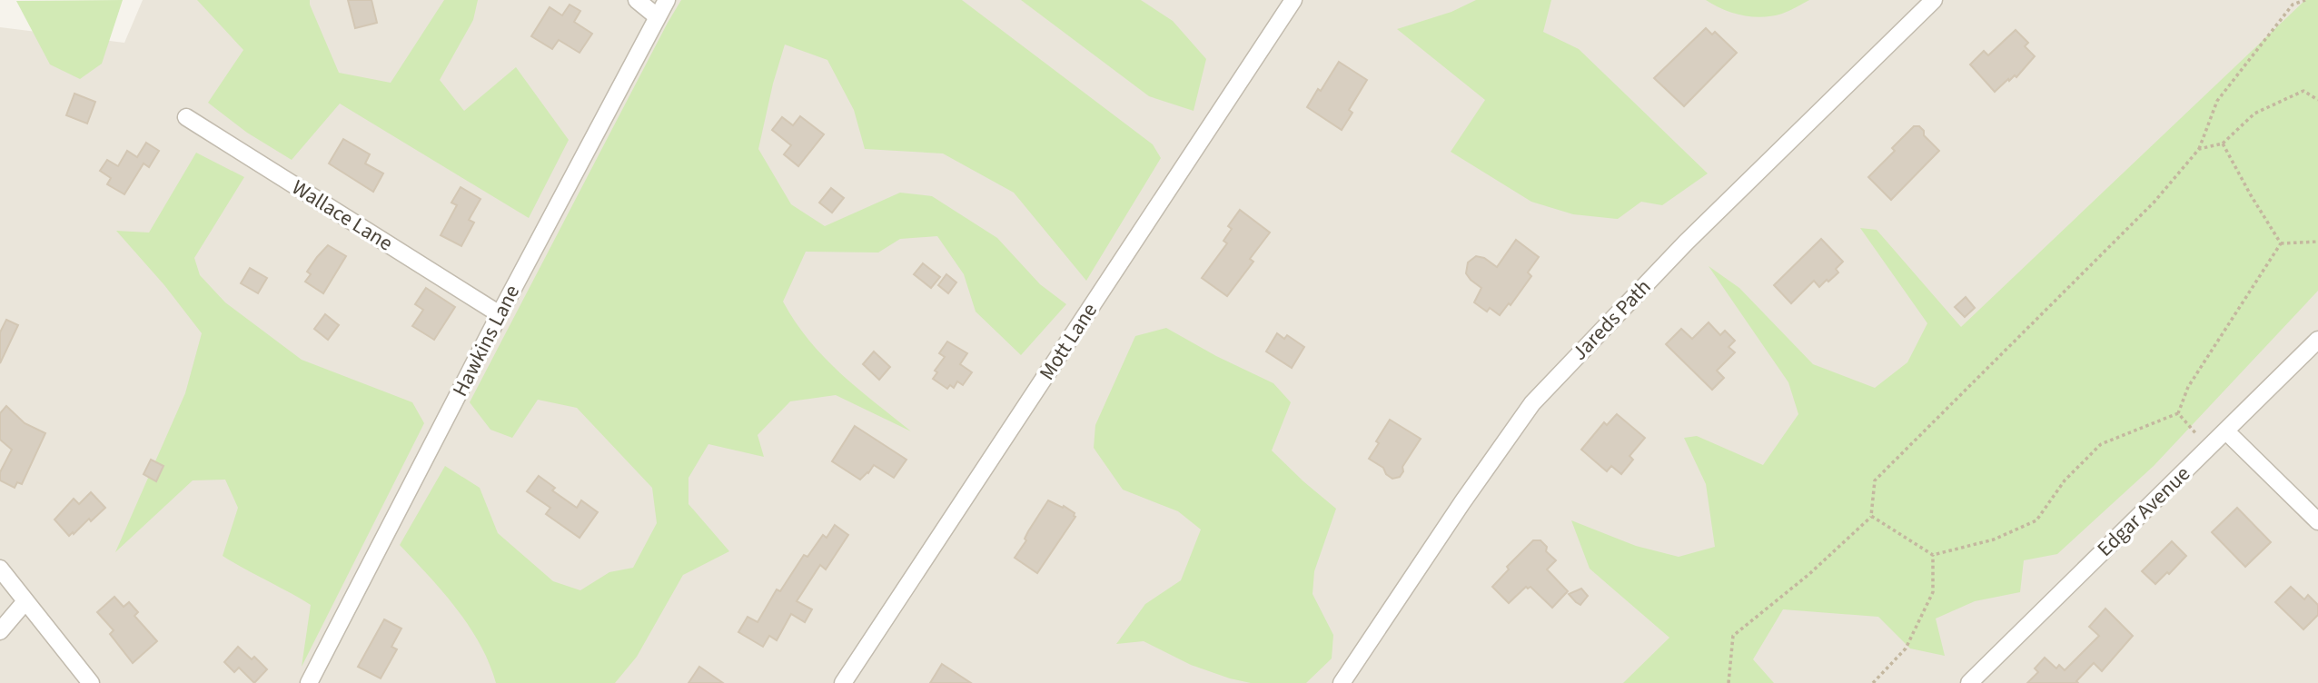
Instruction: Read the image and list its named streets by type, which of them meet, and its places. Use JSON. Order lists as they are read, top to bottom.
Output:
{
  "streets": {
    "street": [
      "Wallace Lane",
      "Jareds Path",
      "Hawkins Lane",
      "Mott Lane",
      "Edgar Avenue"
    ]
  },
  "crossings": [
    ["Wallace Lane", "Hawkins Lane"]
  ]
}
